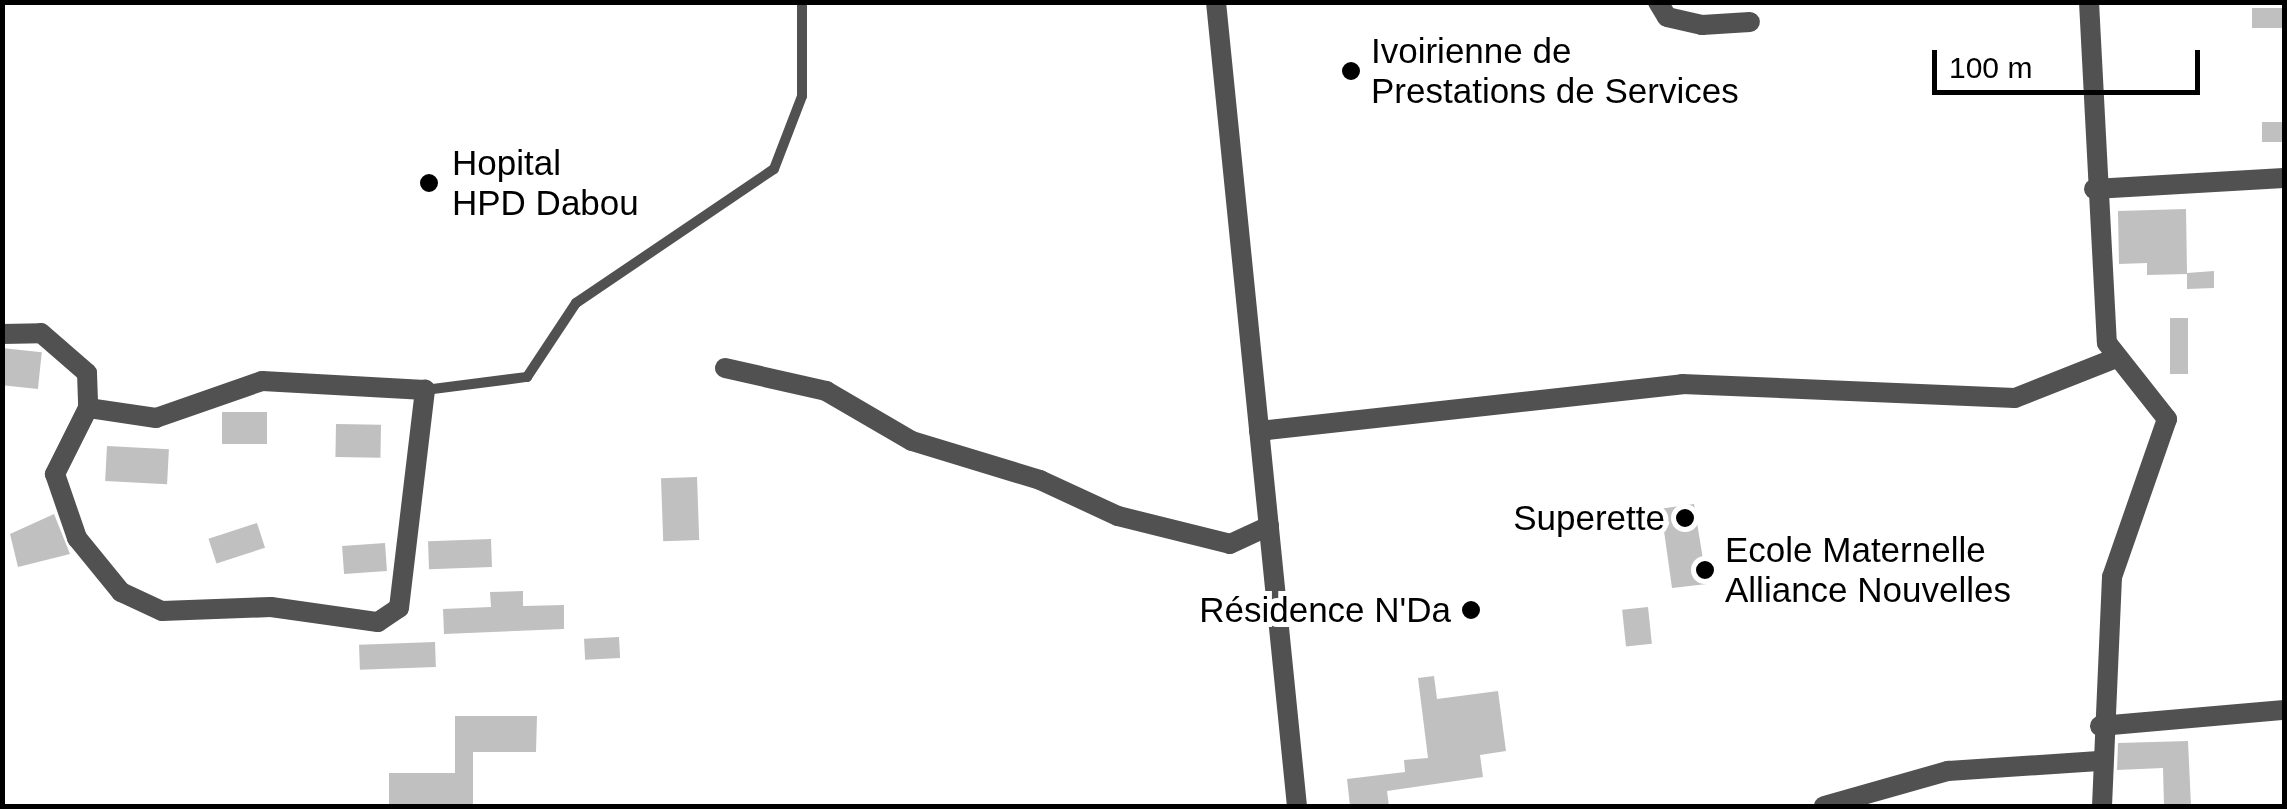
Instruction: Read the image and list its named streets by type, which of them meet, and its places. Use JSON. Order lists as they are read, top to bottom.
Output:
{
  "places": [
    "Ivoirienne de Prestations de Services",
    "Hopital HPD Dabou",
    "Superette",
    "Ecole Maternelle Alliance Nouvelles",
    "Résidence N'Da"
  ],
  "scale_bar": "100 m"
}
